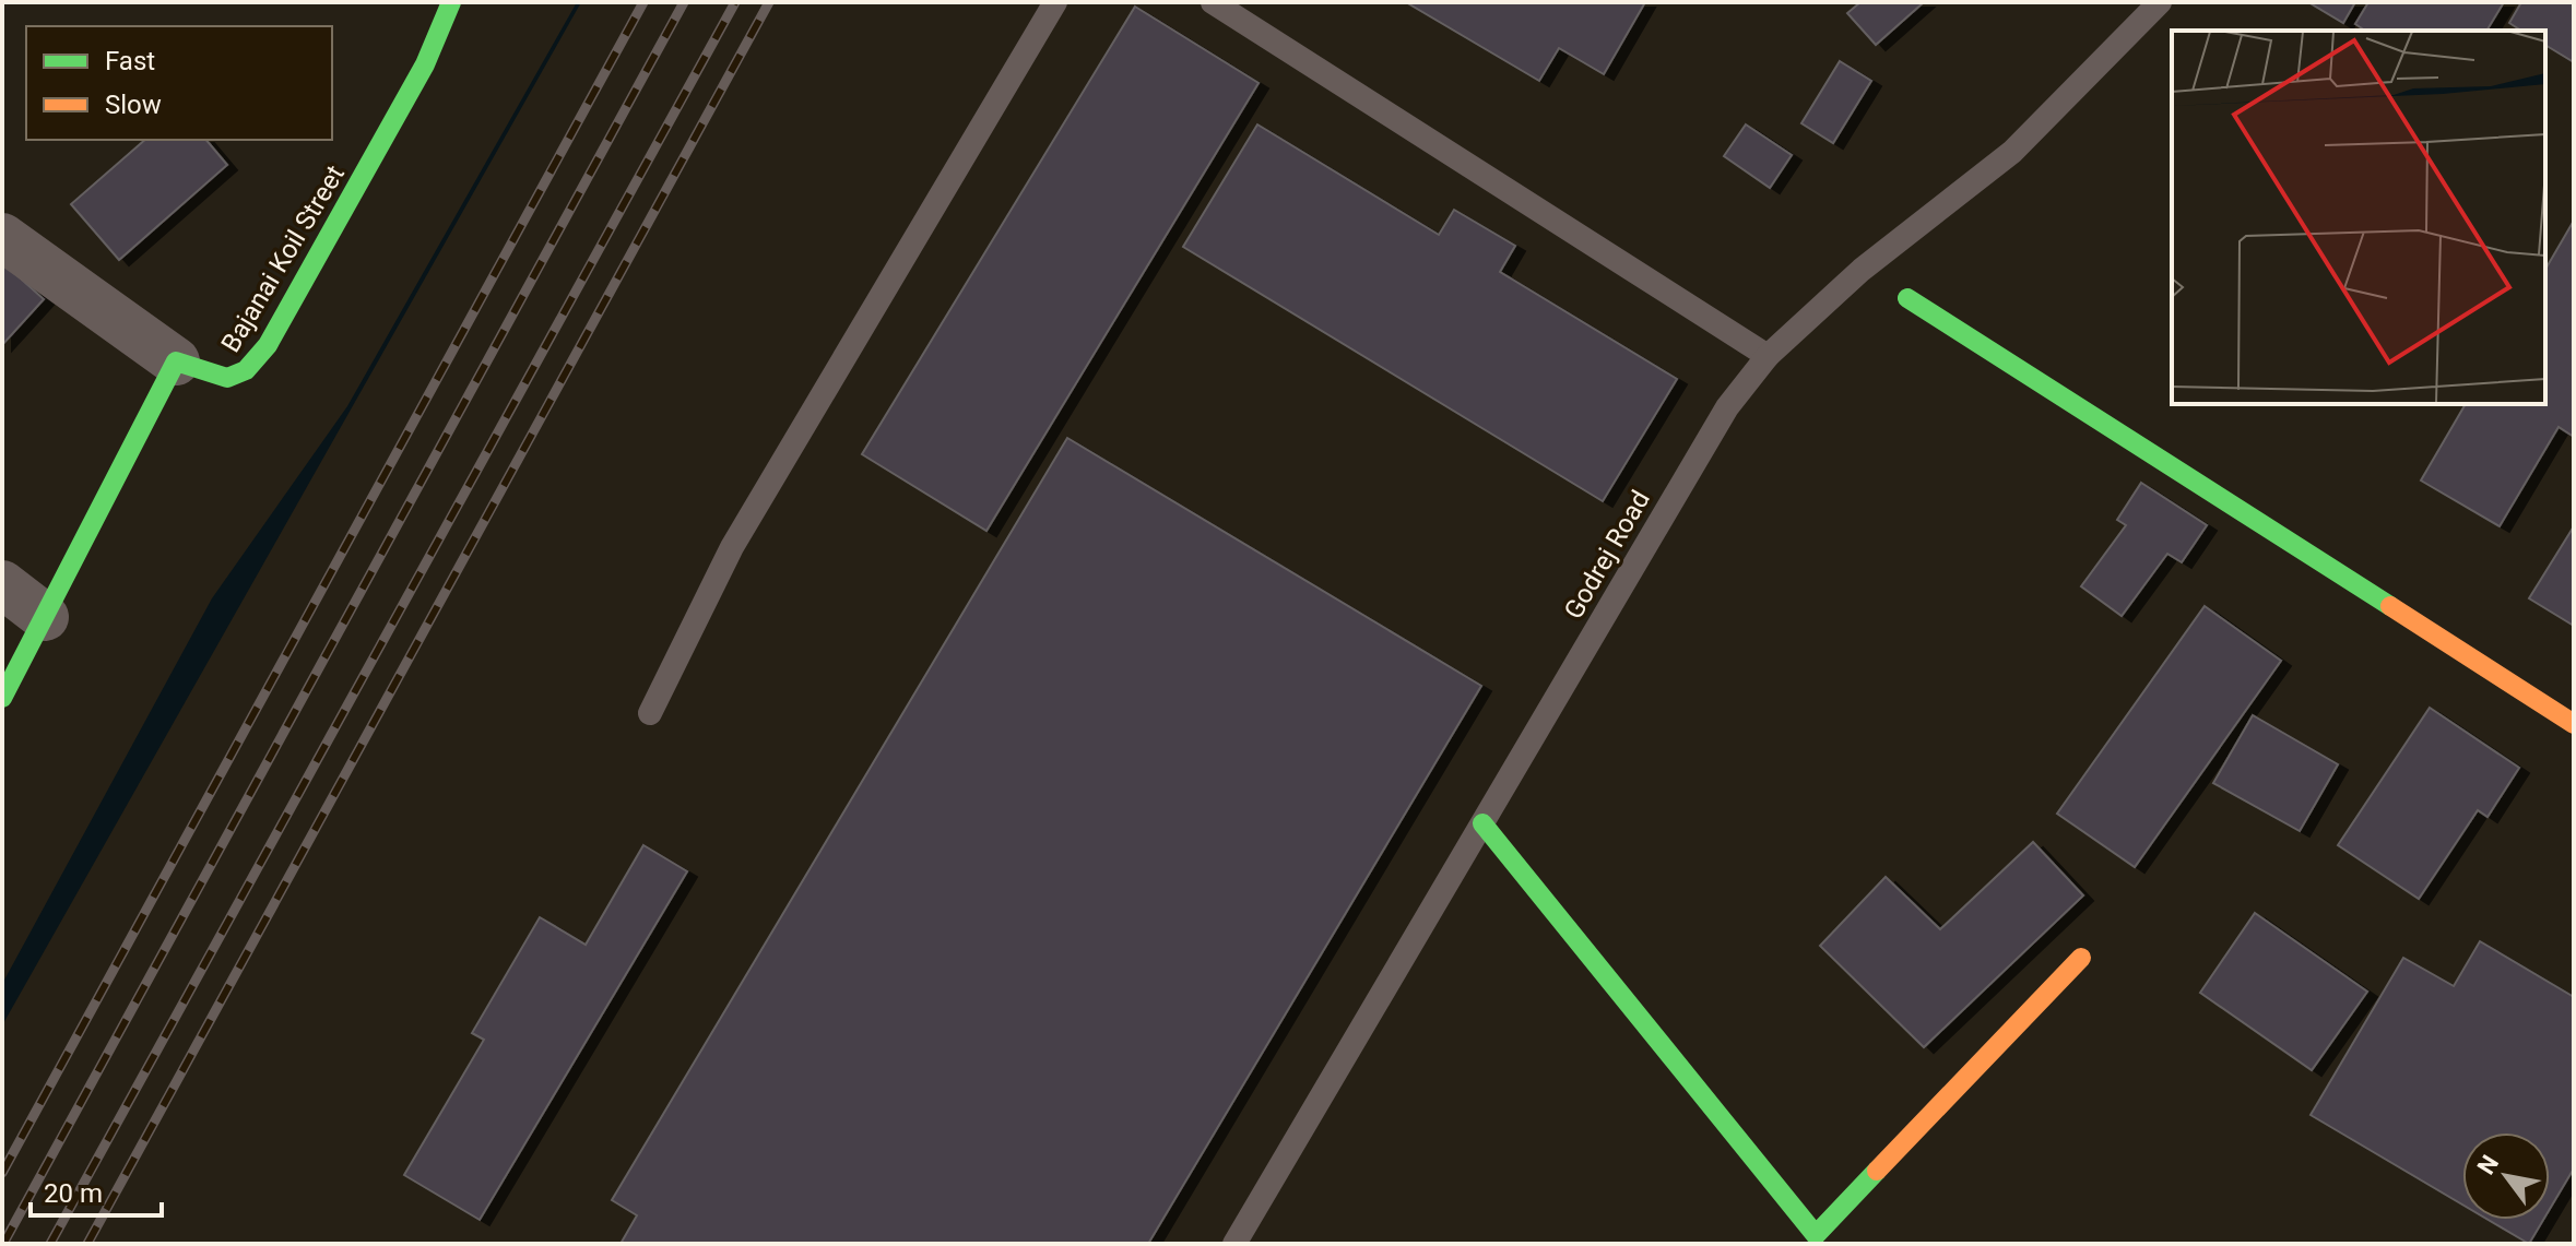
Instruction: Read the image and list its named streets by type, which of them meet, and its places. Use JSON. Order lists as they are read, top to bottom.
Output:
{
  "streets": {
    "street": ["Bajanai Koil Street"],
    "lane": ["Godrej Road"]
  },
  "legend": ["Fast", "Slow"],
  "scale_bar": "20 m",
  "north": "top left"
}
